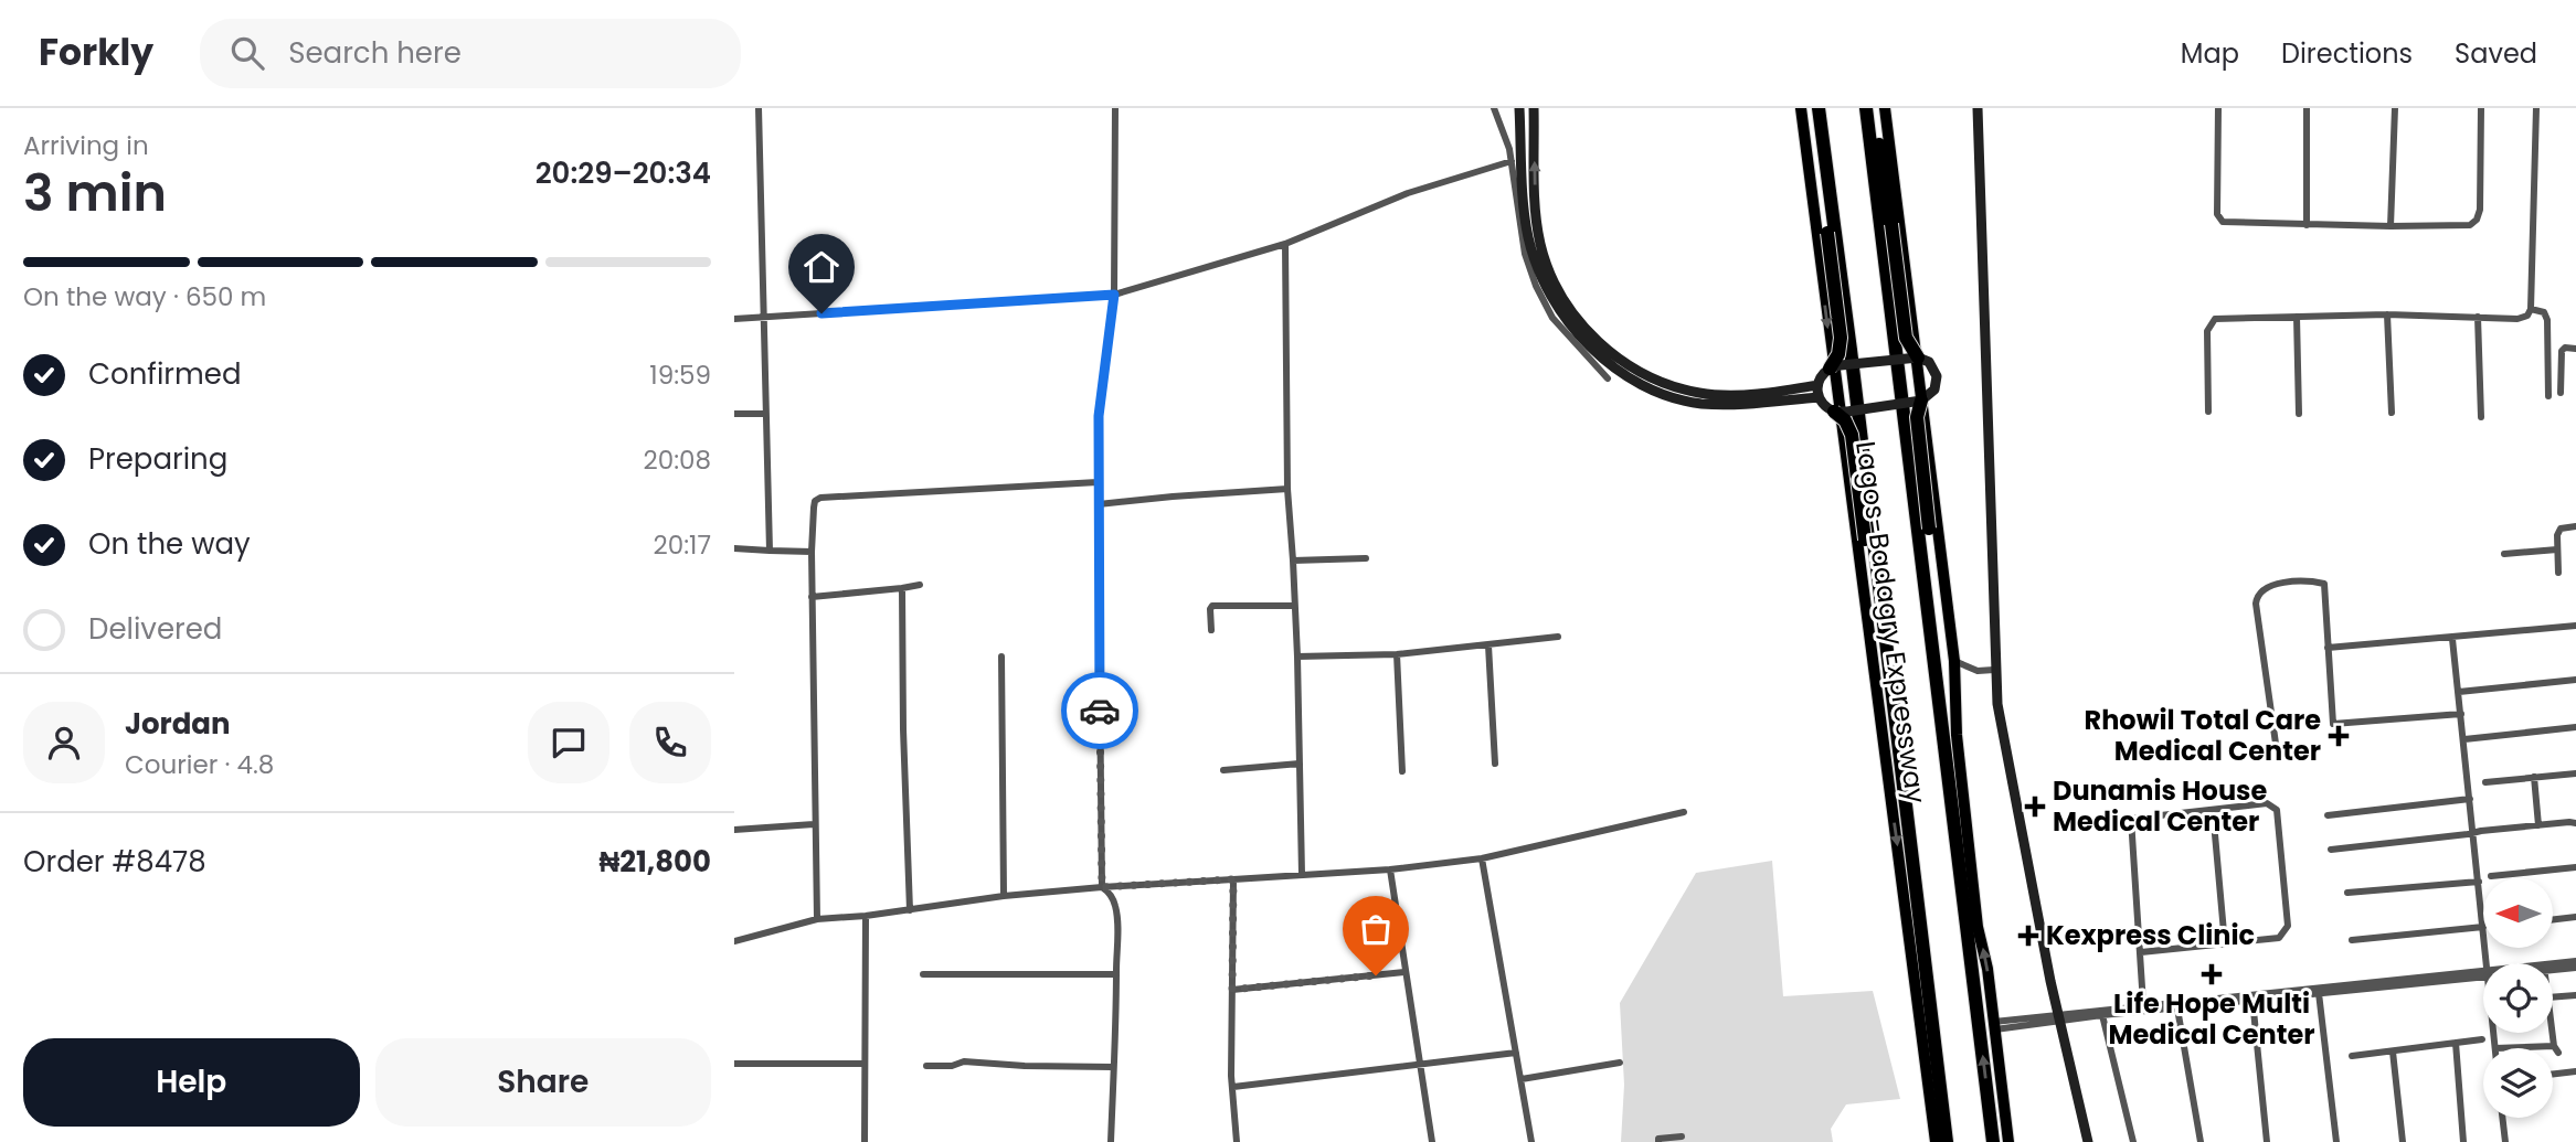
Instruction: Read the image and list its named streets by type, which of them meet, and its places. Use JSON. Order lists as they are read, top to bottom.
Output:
{
  "streets": {
    "highway": ["Lagos-Badagry Expressway"]
  },
  "places": {
    "health": [
      "Rhowil Total Care Medical Center",
      "Dunamis House Medical Center",
      "Kexpress Clinic",
      "Life Hope Multi Medical Center"
    ]
  },
  "north": "left",
  "page": {
    "header": "Forkly",
    "search": "Search here",
    "nav": ["Map", "Directions", "Saved"],
    "heading": ["3 min", "Arriving in", "20:29–20:34"],
    "panel": [
      "Jordan",
      "Courier · 4.8",
      "Order #8478",
      "₦21,800"
    ],
    "bar": "On the way · 650 m",
    "list": [
      ["Confirmed", "19:59"],
      ["Preparing", "20:08"],
      ["On the way", "20:17"],
      "Delivered"
    ],
    "buttons": ["Help", "Share"]
  }
}
